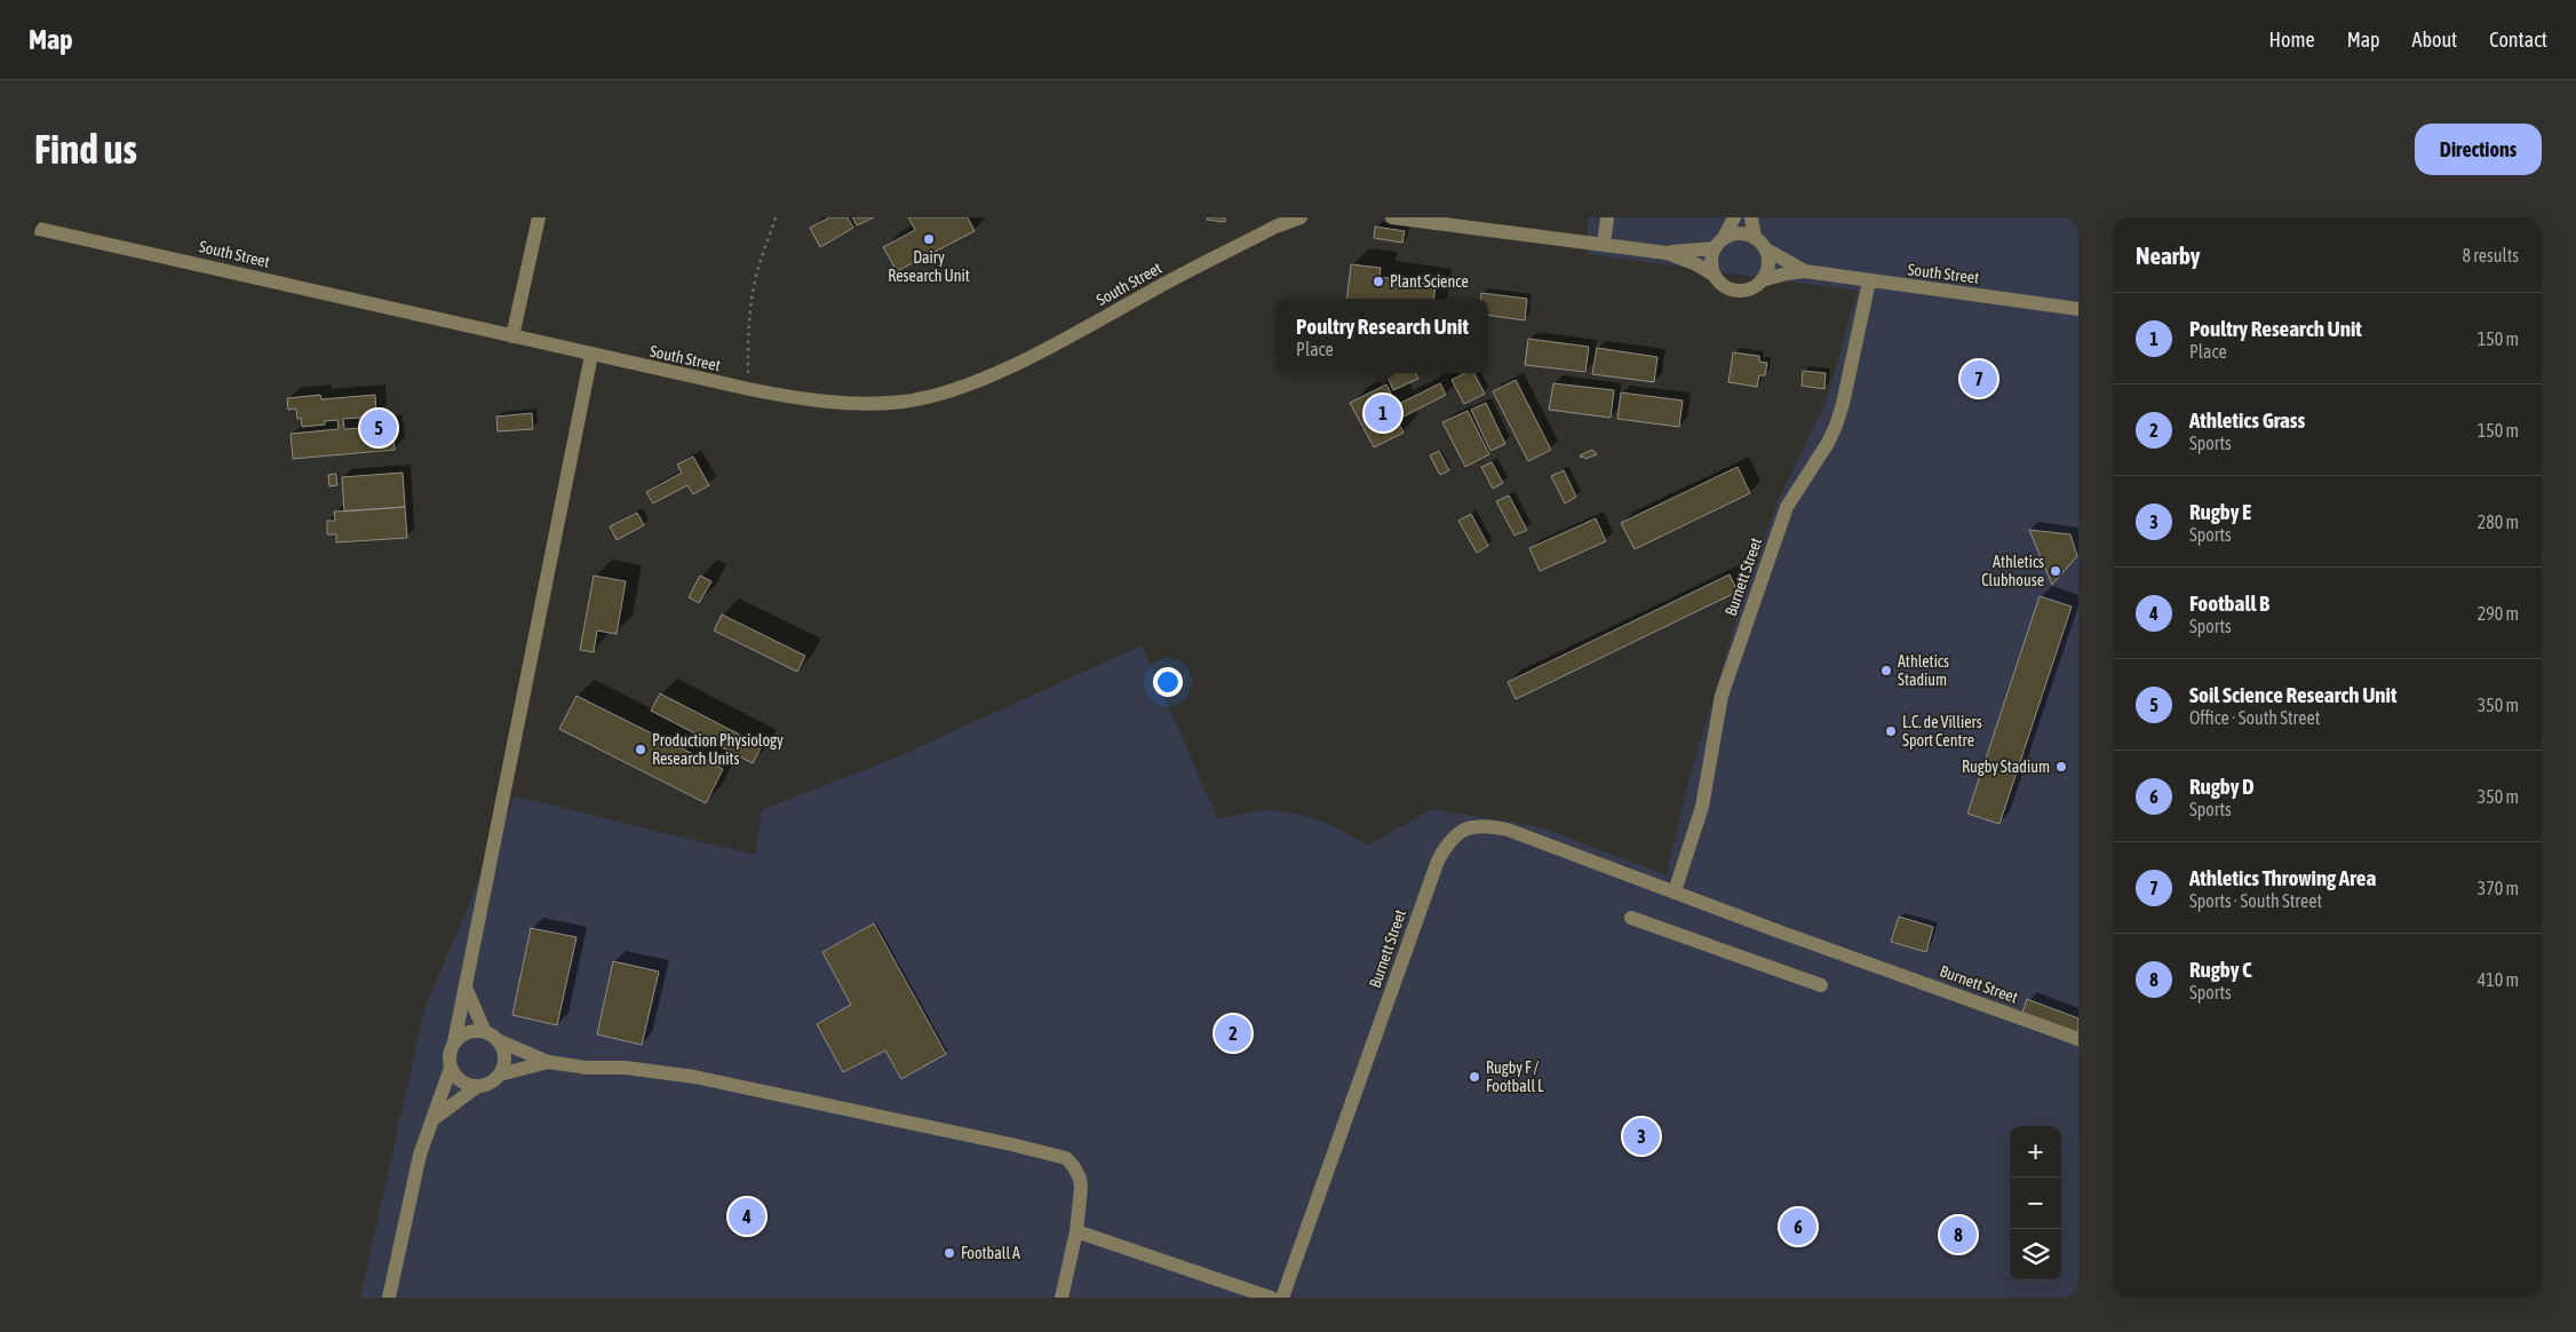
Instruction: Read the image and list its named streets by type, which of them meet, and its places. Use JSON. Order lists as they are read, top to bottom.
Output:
{
  "streets": {
    "street": ["South Street", "Burnett Street"]
  },
  "crossings": [
    ["South Street", "Burnett Street"]
  ],
  "places": [
    "Dairy Research Unit",
    "Plant Science",
    "Athletics Clubhouse",
    "Athletics Stadium",
    "L.C. de Villiers Sport Centre",
    "Production Physiology Research Units",
    "Rugby Stadium",
    "Rugby F / Football L",
    "Football A"
  ],
  "page": {
    "header": "Map",
    "nav": [
      "Home",
      "Map",
      "About",
      "Contact"
    ],
    "buttons": "Directions",
    "title": "Find us",
    "heading": ["Nearby", "8 results"],
    "list": [
      {
        "mark": "1",
        "name": "Poultry Research Unit",
        "note": "Place",
        "value": "150 m"
      },
      {
        "mark": "2",
        "name": "Athletics Grass",
        "note": "Sports",
        "value": "150 m"
      },
      {
        "mark": "3",
        "name": "Rugby E",
        "note": "Sports",
        "value": "280 m"
      },
      {
        "mark": "4",
        "name": "Football B",
        "note": "Sports",
        "value": "290 m"
      },
      {
        "mark": "5",
        "name": "Soil Science Research Unit",
        "note": "Office · South Street",
        "value": "350 m"
      },
      {
        "mark": "6",
        "name": "Rugby D",
        "note": "Sports",
        "value": "350 m"
      },
      {
        "mark": "7",
        "name": "Athletics Throwing Area",
        "note": "Sports · South Street",
        "value": "370 m"
      },
      {
        "mark": "8",
        "name": "Rugby C",
        "note": "Sports",
        "value": "410 m"
      }
    ],
    "popup": ["Poultry Research Unit", "Place"],
    "pins": [
      "7",
      "1",
      "5",
      "2",
      "3",
      "4",
      "6",
      "8"
    ],
    "map_buttons": ["+", "−"]
  }
}
